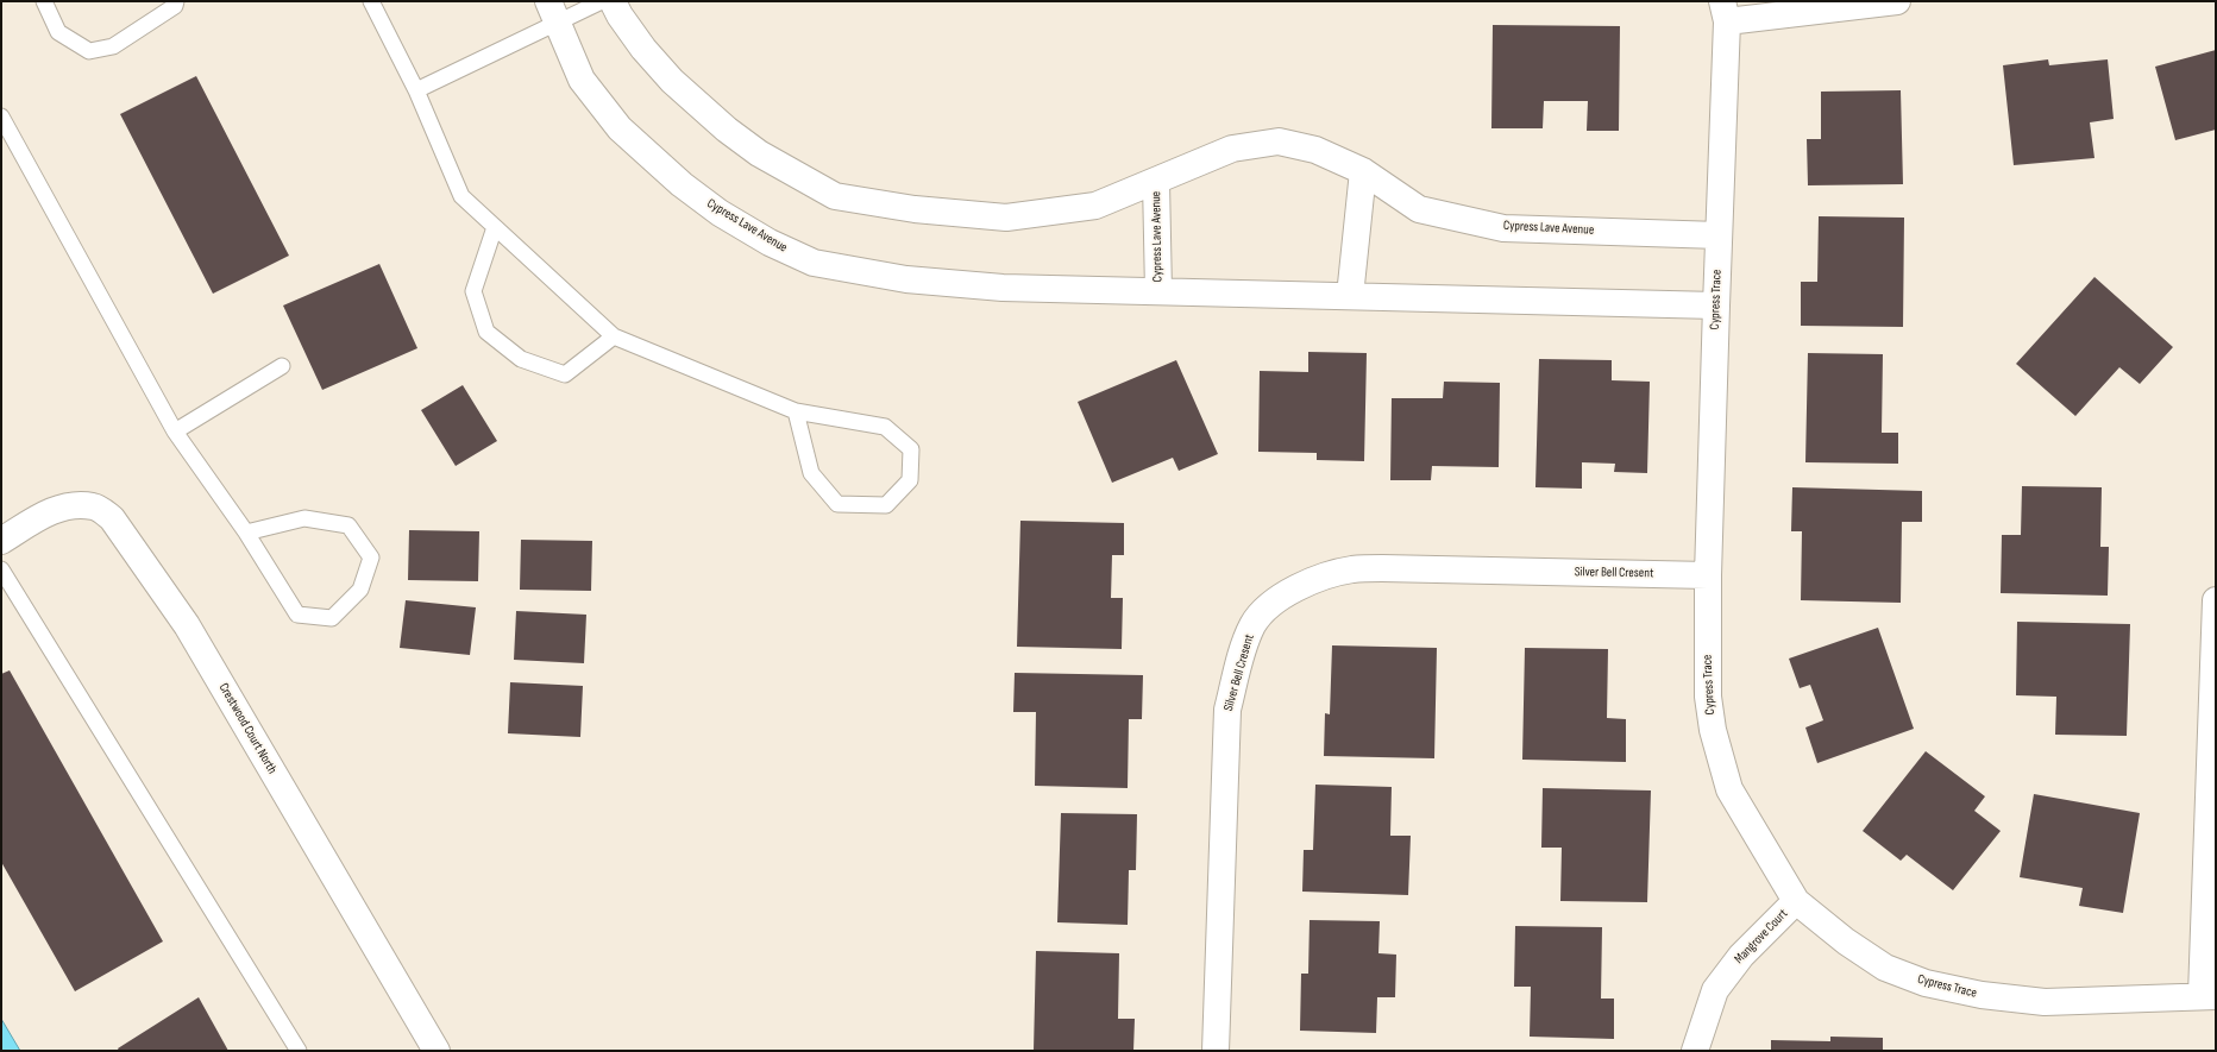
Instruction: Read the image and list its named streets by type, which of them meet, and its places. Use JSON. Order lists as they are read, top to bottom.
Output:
{
  "streets": {
    "street": [
      "Cypress Lave Avenue",
      "Cypress Trace",
      "Silver Bell Cresent",
      "Crestwood Court North",
      "Mangrove Court"
    ]
  },
  "crossings": [
    ["Cypress Lave Avenue", "Cypress Trace"],
    ["Cypress Trace", "Silver Bell Cresent"],
    ["Cypress Trace", "Mangrove Court"]
  ]
}
